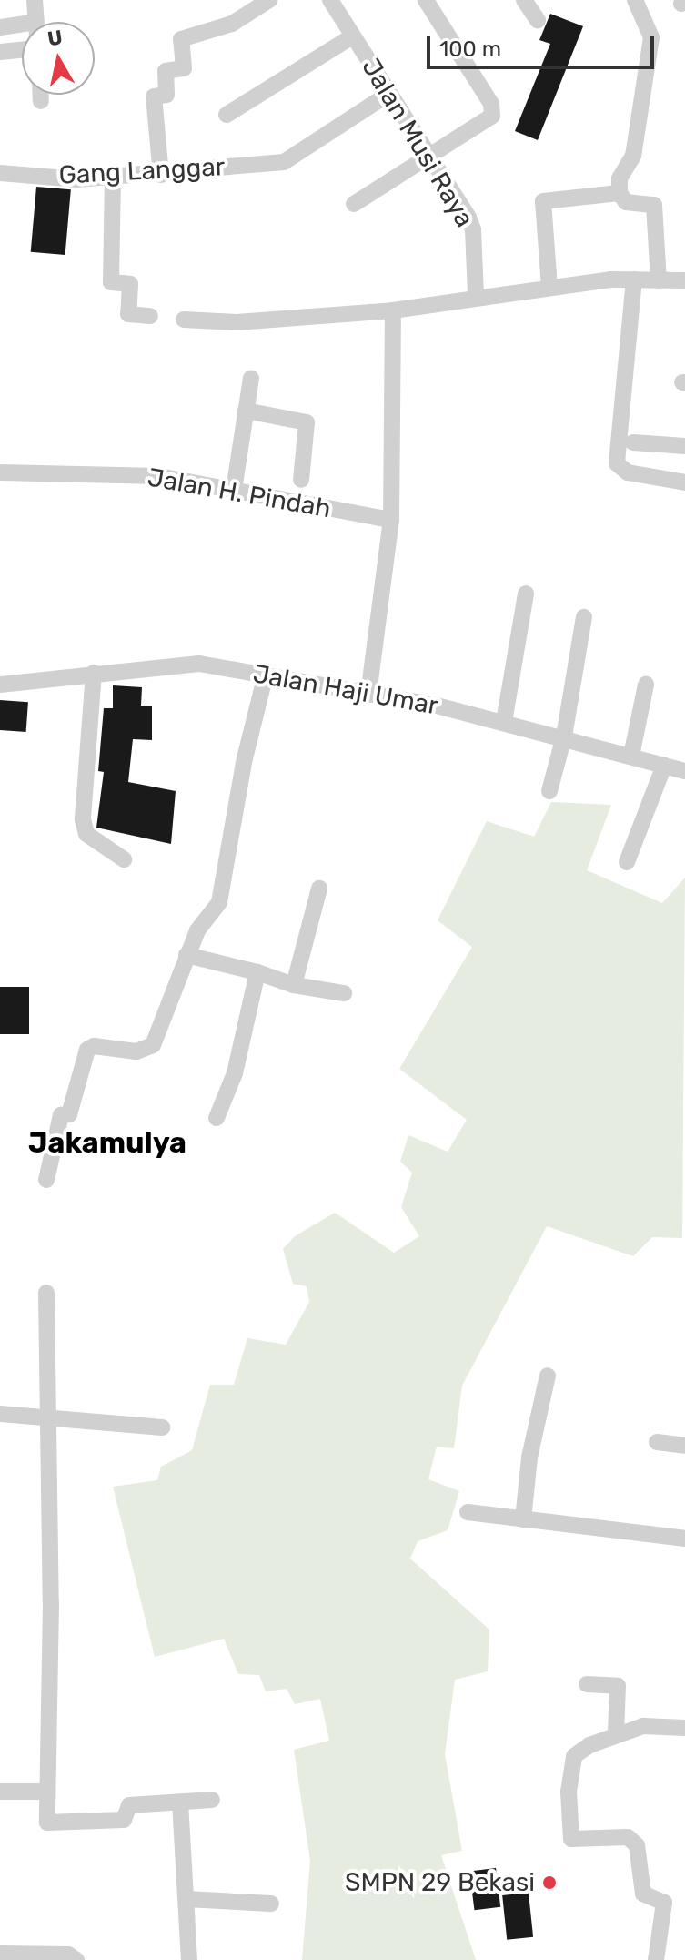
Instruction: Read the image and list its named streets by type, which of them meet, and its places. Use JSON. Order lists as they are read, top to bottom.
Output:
{
  "streets": {
    "street": [
      "Jalan Musi Raya",
      "Gang Langgar",
      "Jalan H. Pindah",
      "Jalan Haji Umar"
    ]
  },
  "crossings": [
    ["Jalan Musi Raya", "Gang Langgar"]
  ],
  "districts": ["Jakamulya"],
  "places": ["SMPN 29 Bekasi"],
  "scale_bar": "100 m",
  "north": "top"
}
